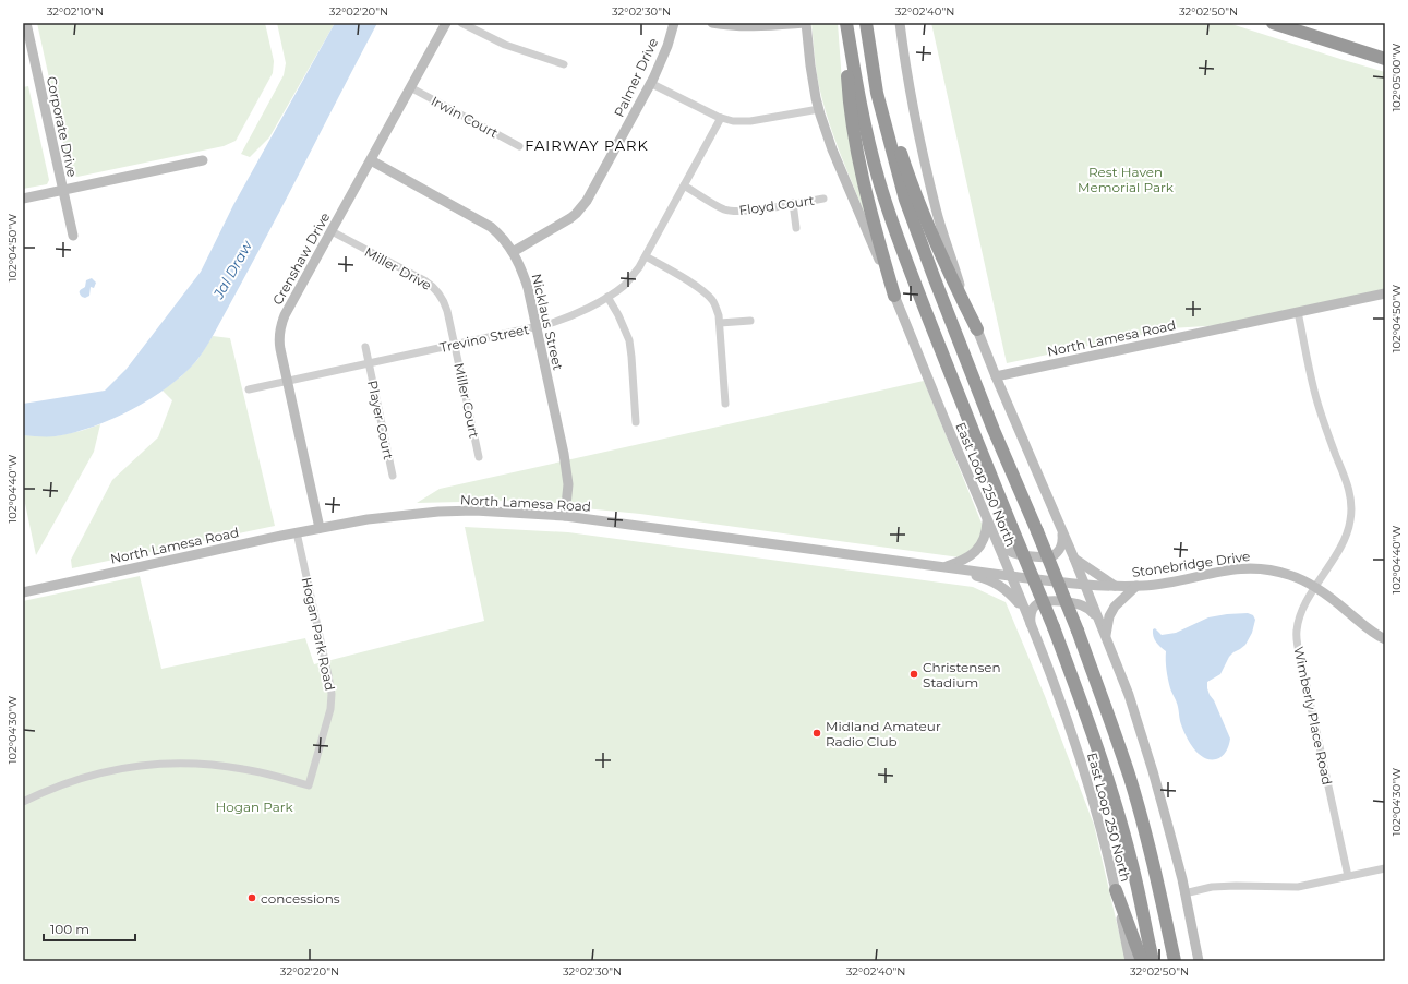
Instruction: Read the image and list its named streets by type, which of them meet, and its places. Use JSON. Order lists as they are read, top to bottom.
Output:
{
  "streets": {
    "main road": [
      "Palmer Drive",
      "Corporate Drive",
      "Crenshaw Drive",
      "Nicklaus Street",
      "North Lamesa Road",
      "East Loop 250 North",
      "Stonebridge Drive"
    ],
    "street": [
      "Irwin Court",
      "Floyd Court",
      "Miller Drive",
      "Trevino Street",
      "Miller Court",
      "Player Court",
      "Hogan Park Road",
      "Wimberly Place Road"
    ]
  },
  "crossings": [
    ["Palmer Drive", "Nicklaus Street"],
    ["Irwin Court", "Crenshaw Drive"],
    ["Floyd Court", "Trevino Street"],
    ["Crenshaw Drive", "Miller Drive"],
    ["Crenshaw Drive", "Nicklaus Street"],
    ["Crenshaw Drive", "Trevino Street"],
    ["Crenshaw Drive", "North Lamesa Road"],
    ["Miller Drive", "Trevino Street"],
    ["Miller Drive", "Miller Court"],
    ["Nicklaus Street", "Trevino Street"],
    ["Nicklaus Street", "North Lamesa Road"],
    ["Trevino Street", "Miller Court"],
    ["Trevino Street", "Player Court"],
    ["North Lamesa Road", "East Loop 250 North"],
    ["North Lamesa Road", "Stonebridge Drive"],
    ["North Lamesa Road", "Hogan Park Road"],
    ["North Lamesa Road", "Wimberly Place Road"],
    ["Stonebridge Drive", "Wimberly Place Road"]
  ],
  "districts": ["FAIRWAY PARK"],
  "water": ["Jal Draw"],
  "parks": ["Rest Haven Memorial Park", "Hogan Park"],
  "places": ["Christensen Stadium", "Midland Amateur Radio Club", "concessions"],
  "scale_bar": "100 m",
  "coordinates": [
    "32°02'10\"N",
    "32°02'20\"N",
    "32°02'30\"N",
    "32°02'40\"N",
    "32°02'50\"N",
    "102°05'00\"W",
    "102°04'50\"W",
    "102°04'40\"W",
    "102°04'30\"W"
  ]
}
